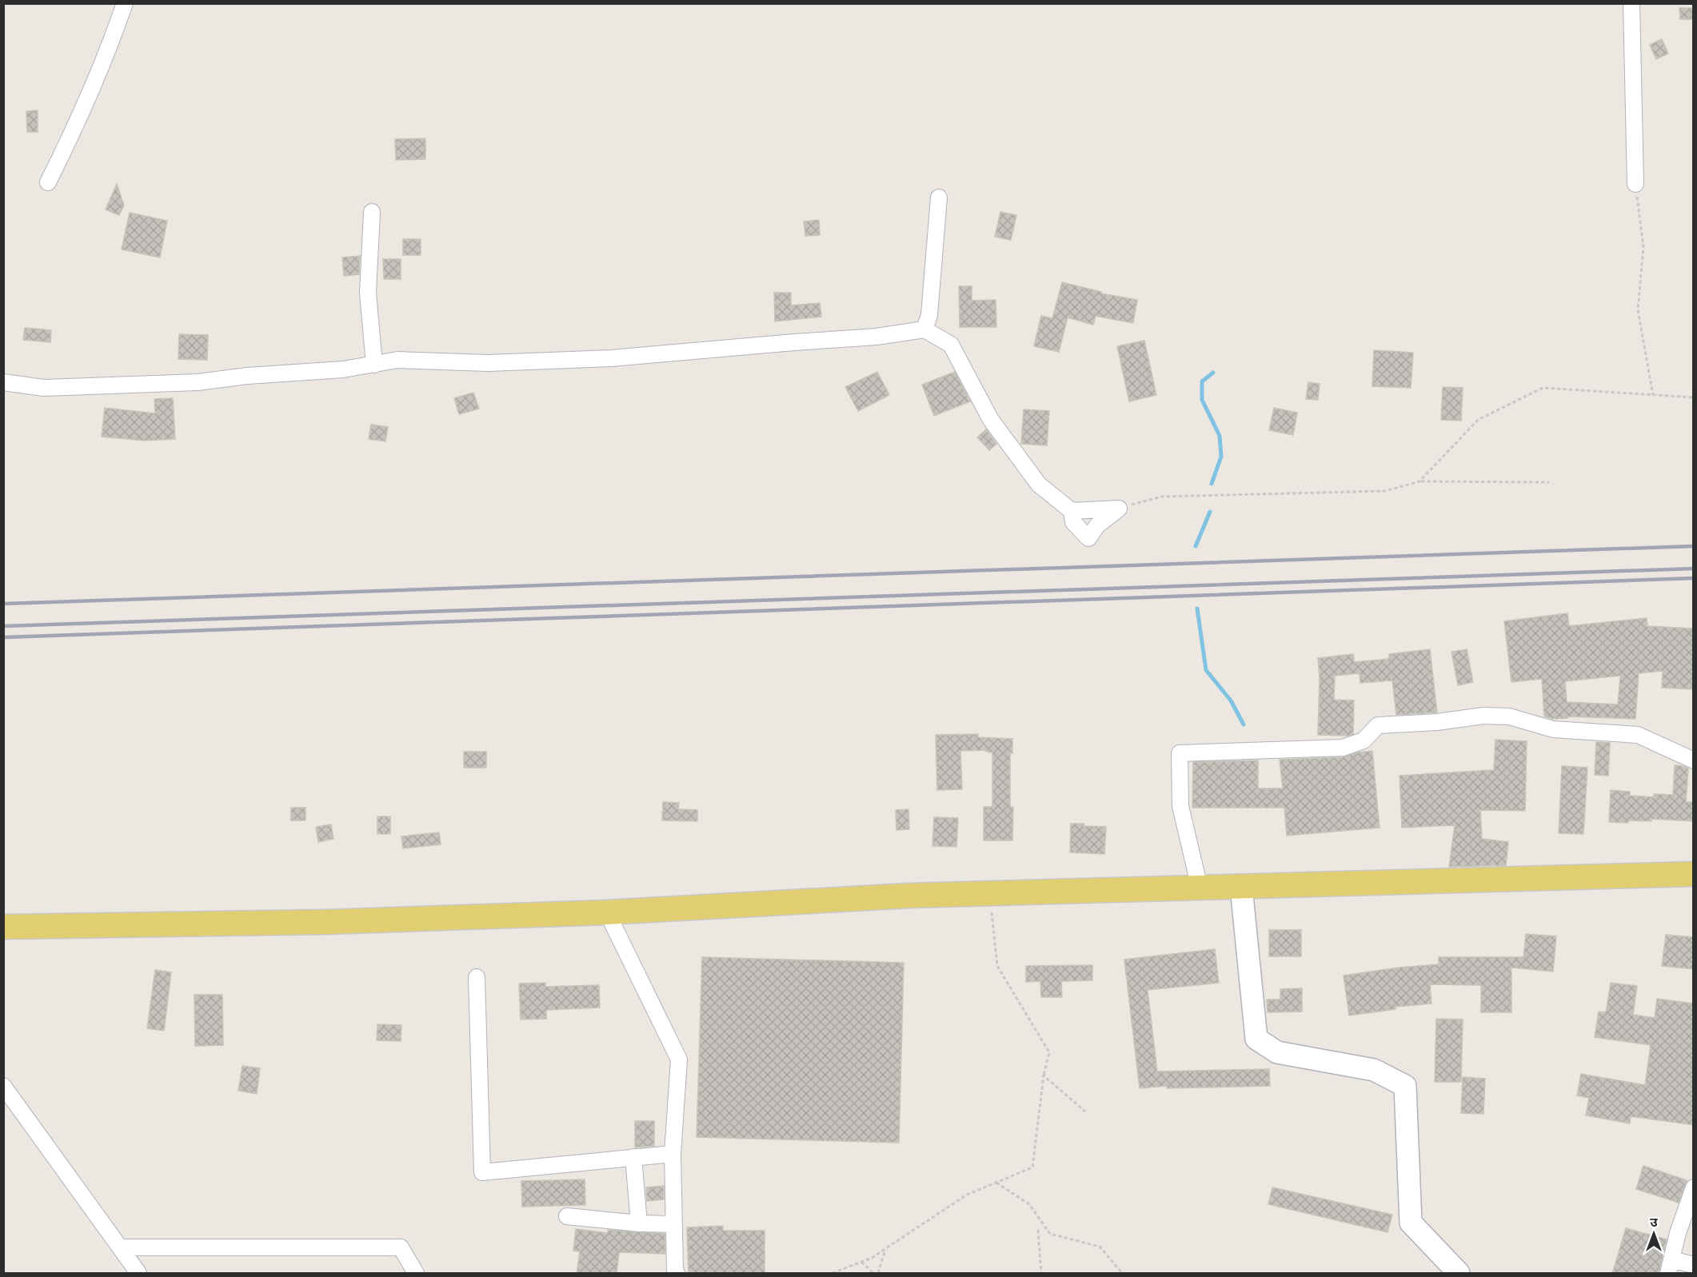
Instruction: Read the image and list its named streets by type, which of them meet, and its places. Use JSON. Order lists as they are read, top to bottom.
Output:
{
  "north": "top"
}
